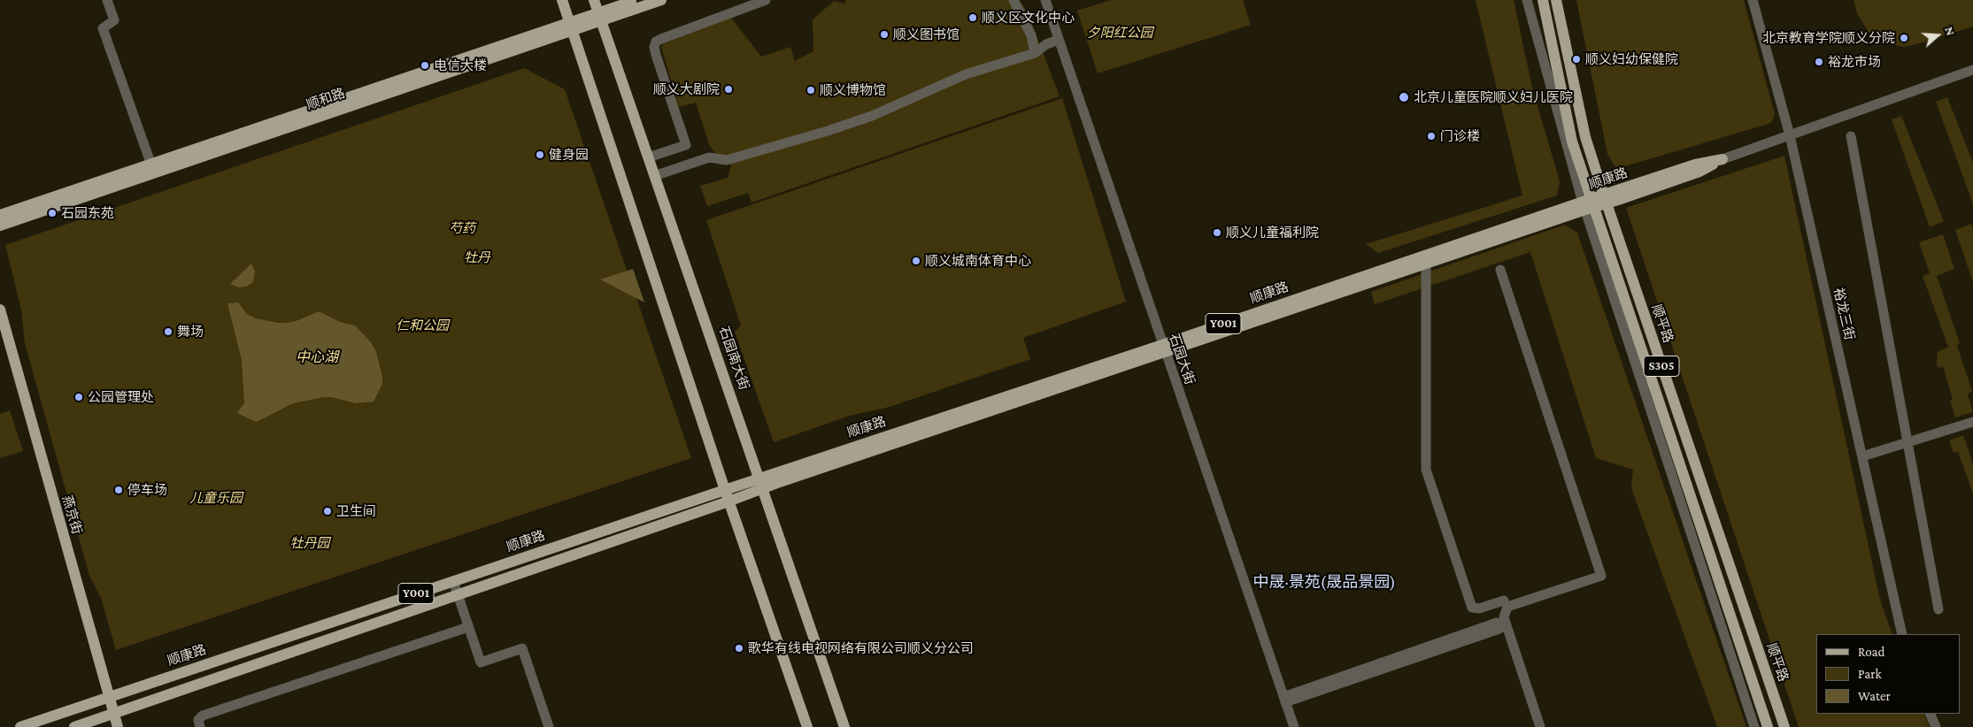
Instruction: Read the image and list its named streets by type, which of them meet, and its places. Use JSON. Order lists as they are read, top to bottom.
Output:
{
  "streets": {
    "main road": [
      "顺和路",
      "顺康路",
      "Y001",
      "顺平路",
      "石园南大街",
      "S305",
      "燕京街"
    ],
    "street": ["裕龙三街", "石园大街"]
  },
  "crossings": [
    ["顺和路", "石园南大街"],
    ["顺康路", "裕龙三街"],
    ["顺康路", "顺平路"],
    ["顺康路", "石园南大街"],
    ["顺康路", "石园大街"],
    ["顺康路", "燕京街"]
  ],
  "districts": ["中晟·景苑(晟品景园)"],
  "water": ["中心湖"],
  "parks": [
    "夕阳红公园",
    "芍药",
    "牡丹",
    "仁和公园",
    "儿童乐园",
    "牡丹园"
  ],
  "places": [
    "顺义区文化中心",
    "顺义图书馆",
    "北京教育学院顺义分院",
    "顺义妇幼保健院",
    "裕龙市场",
    "电信大楼",
    "顺义大剧院",
    "顺义博物馆",
    "北京儿童医院顺义妇儿医院",
    "门诊楼",
    "健身园",
    "石园东苑",
    "顺义儿童福利院",
    "顺义城南体育中心",
    "舞场",
    "公园管理处",
    "停车场",
    "卫生间",
    "歌华有线电视网络有限公司顺义分公司"
  ],
  "legend": ["Road", "Park", "Water"],
  "north": "right"
}
